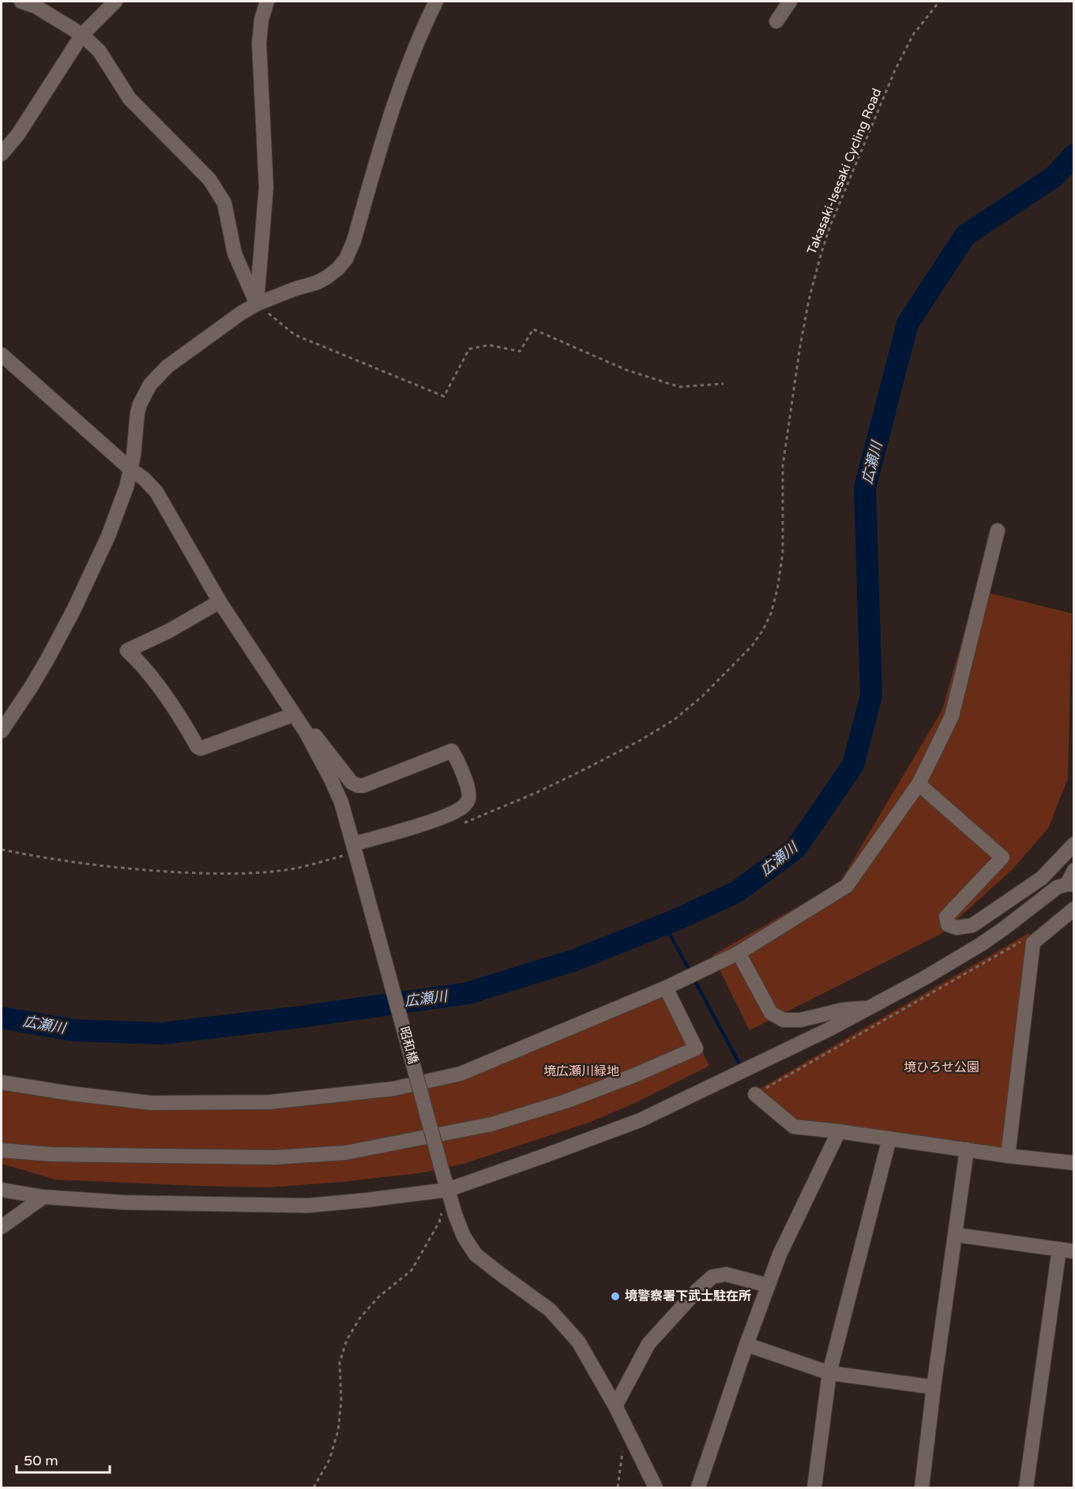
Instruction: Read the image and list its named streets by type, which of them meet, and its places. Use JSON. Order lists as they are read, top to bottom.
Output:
{
  "streets": {
    "street": ["昭和橋"],
    "path": ["Takasaki-Isesaki Cycling Road"]
  },
  "water": ["広瀬川"],
  "parks": ["境ひろせ公園", "境広瀬川緑地"],
  "places": ["境警察署下武士駐在所"],
  "scale_bar": "50 m"
}
